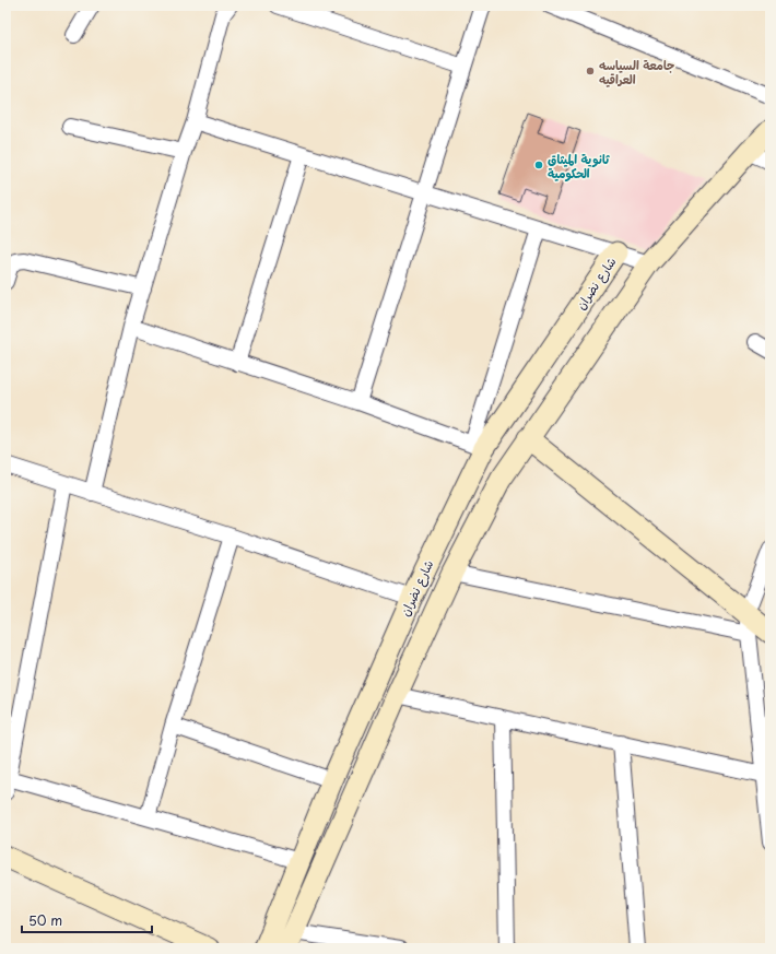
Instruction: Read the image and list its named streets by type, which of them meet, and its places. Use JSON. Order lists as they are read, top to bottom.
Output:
{
  "streets": {
    "street": ["شارع نضران"]
  },
  "places": ["جامعة السياسه العراقيه", "ثانوية الميثاق الحكومية"],
  "scale_bar": "50 m"
}
